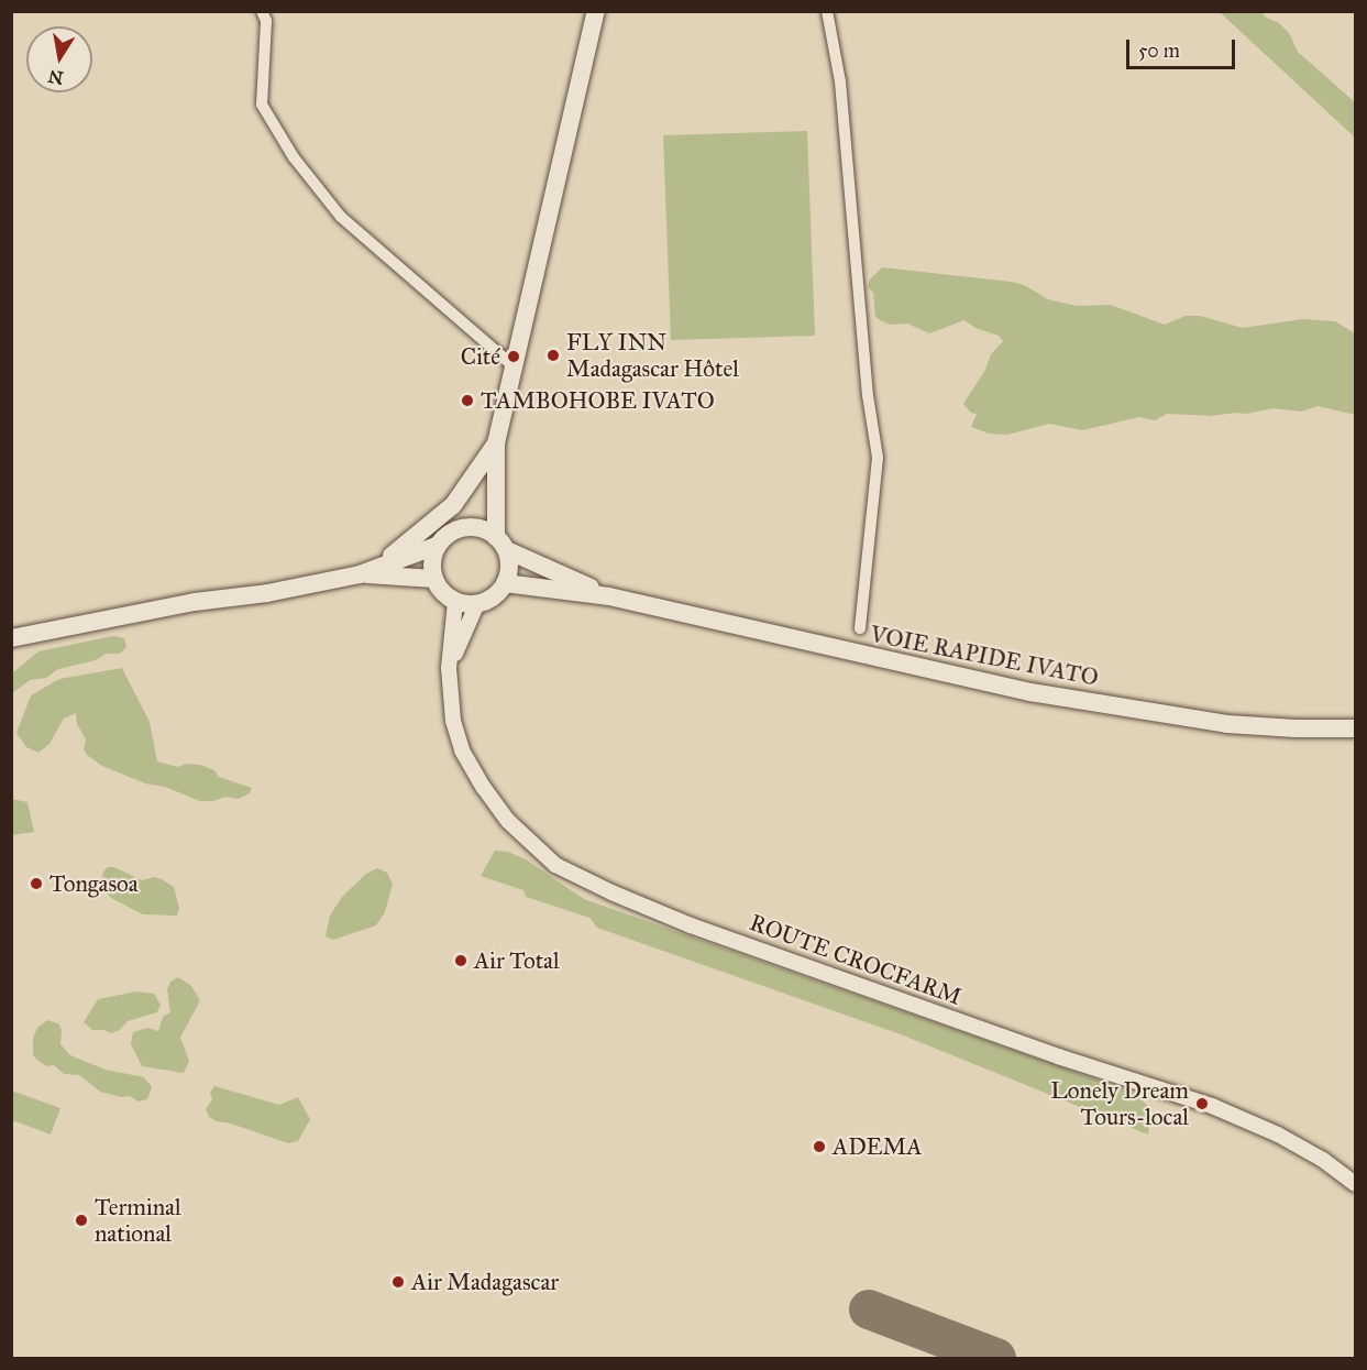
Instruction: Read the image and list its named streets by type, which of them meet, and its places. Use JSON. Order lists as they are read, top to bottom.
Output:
{
  "streets": {
    "main road": ["VOIE RAPIDE IVATO"],
    "street": ["ROUTE CROCFARM"]
  },
  "places": [
    "FLY INN Madagascar Hôtel",
    "Cité",
    "TAMBOHOBE IVATO",
    "Tongasoa",
    "Air Total",
    "Lonely Dream Tours-local",
    "ADEMA",
    "Terminal national",
    "Air Madagascar"
  ],
  "scale_bar": "50 m",
  "north": "bottom"
}
